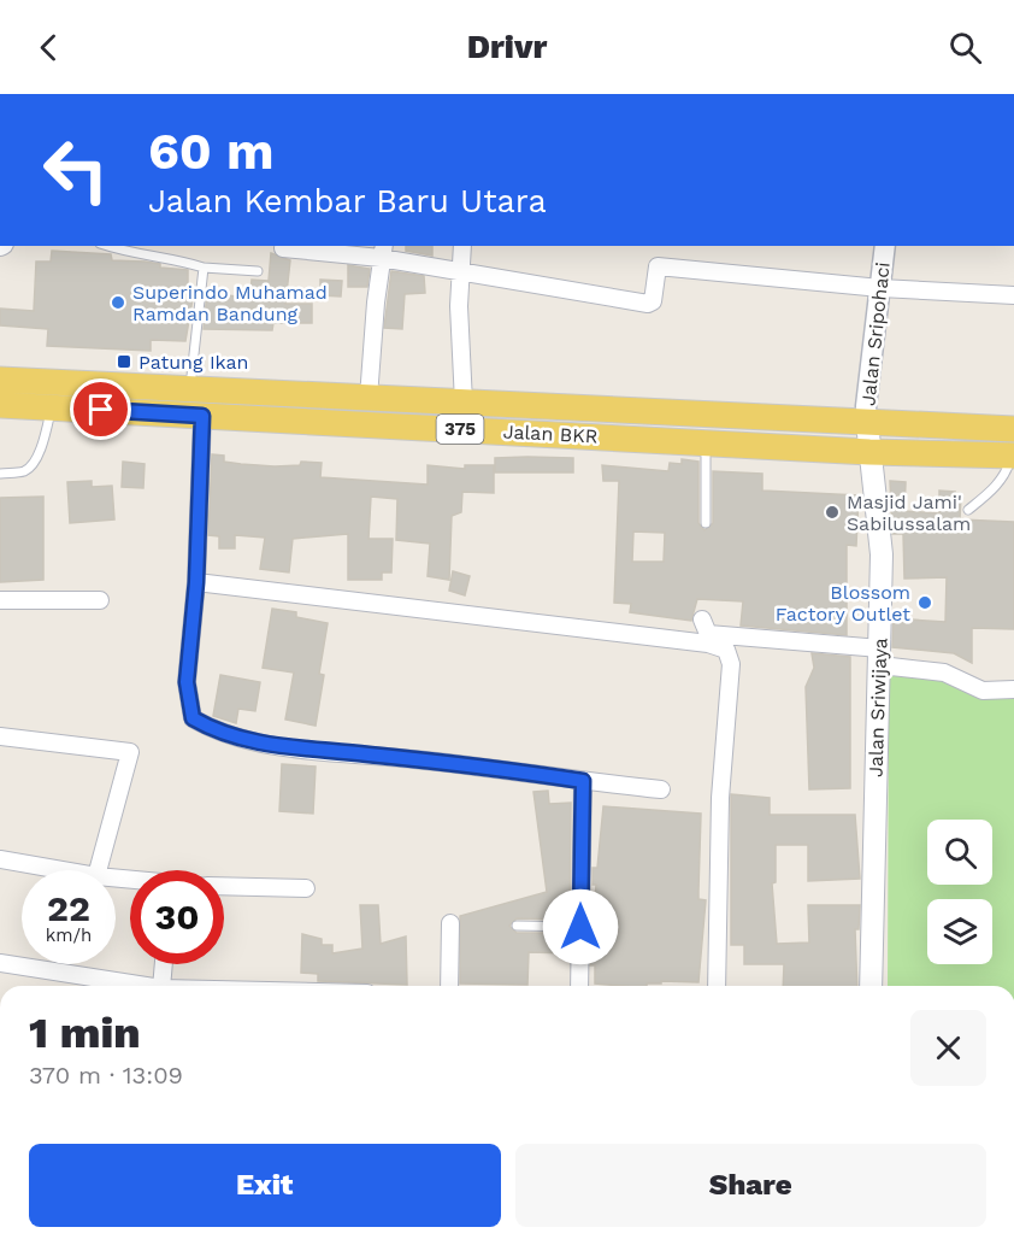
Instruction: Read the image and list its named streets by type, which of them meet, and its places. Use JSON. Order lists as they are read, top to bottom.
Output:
{
  "streets": {
    "main road": ["375", "Jalan BKR", "Jalan Sriwijaya"],
    "street": ["Jalan Sripohaci"]
  },
  "crossings": [
    ["Jalan Sripohaci", "Jalan BKR"],
    ["Jalan Sripohaci", "Jalan Sriwijaya"],
    ["Jalan BKR", "Jalan Sriwijaya"]
  ],
  "places": {
    "other": ["Superindo Muhamad Ramdan Bandung", "Masjid Jami' Sabilussalam", "Blossom Factory Outlet"],
    "transit": ["Patung Ikan"]
  },
  "page": {
    "header": "Drivr",
    "turn": ["60 m", "Jalan Kembar Baru Utara"],
    "speed": "22 km/h",
    "limit": "30",
    "heading": ["1 min", "370 m · 13:09"],
    "buttons": ["Exit", "Share"]
  }
}
